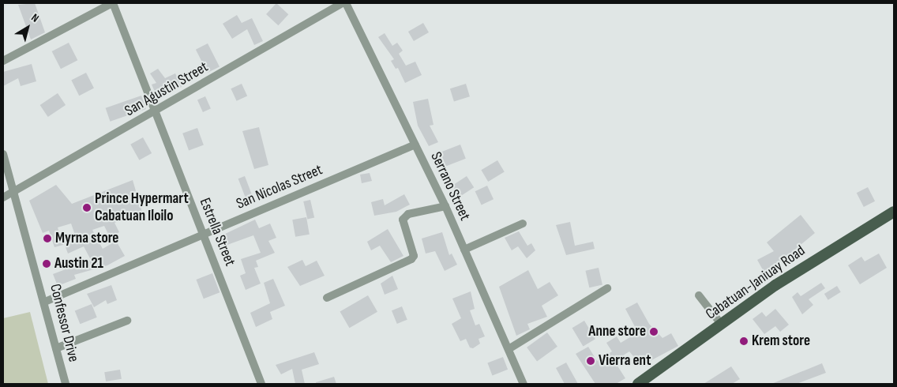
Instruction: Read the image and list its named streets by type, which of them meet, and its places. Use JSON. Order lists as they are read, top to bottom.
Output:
{
  "streets": {
    "main road": ["Cabatuan-Janiuay Road"],
    "street": [
      "San Agustin Street",
      "Serrano Street",
      "San Nicolas Street",
      "Estrella Street",
      "Confessor Drive"
    ]
  },
  "crossings": [
    ["San Agustin Street", "Estrella Street"],
    ["San Agustin Street", "Confessor Drive"],
    ["Serrano Street", "San Nicolas Street"],
    ["San Nicolas Street", "Estrella Street"],
    ["San Nicolas Street", "Confessor Drive"]
  ],
  "places": [
    "Prince Hypermart Cabatuan Iloilo",
    "Myrna store",
    "Austin 21",
    "Anne store",
    "Krem store",
    "Vierra ent"
  ],
  "north": "top right"
}
